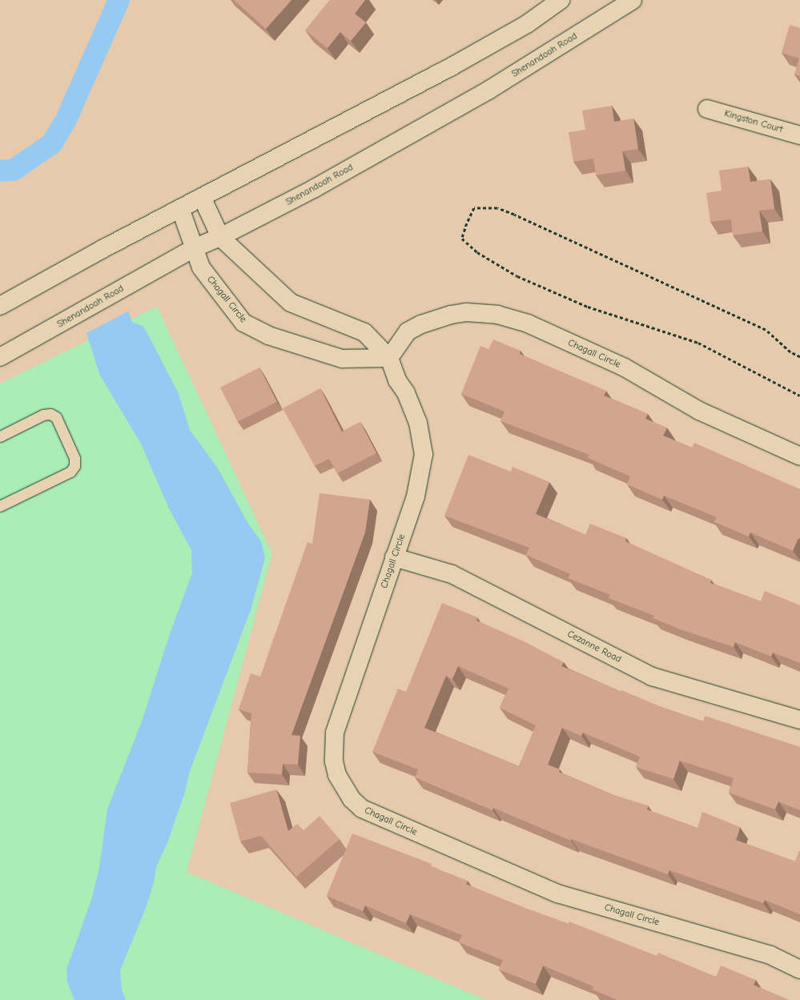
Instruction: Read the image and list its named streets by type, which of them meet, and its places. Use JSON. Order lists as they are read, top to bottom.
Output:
{
  "streets": {
    "street": [
      "Shenandoah Road",
      "Kingston Court",
      "Chagall Circle",
      "Cezanne Road"
    ]
  },
  "crossings": [
    ["Shenandoah Road", "Chagall Circle"],
    ["Chagall Circle", "Cezanne Road"]
  ]
}
